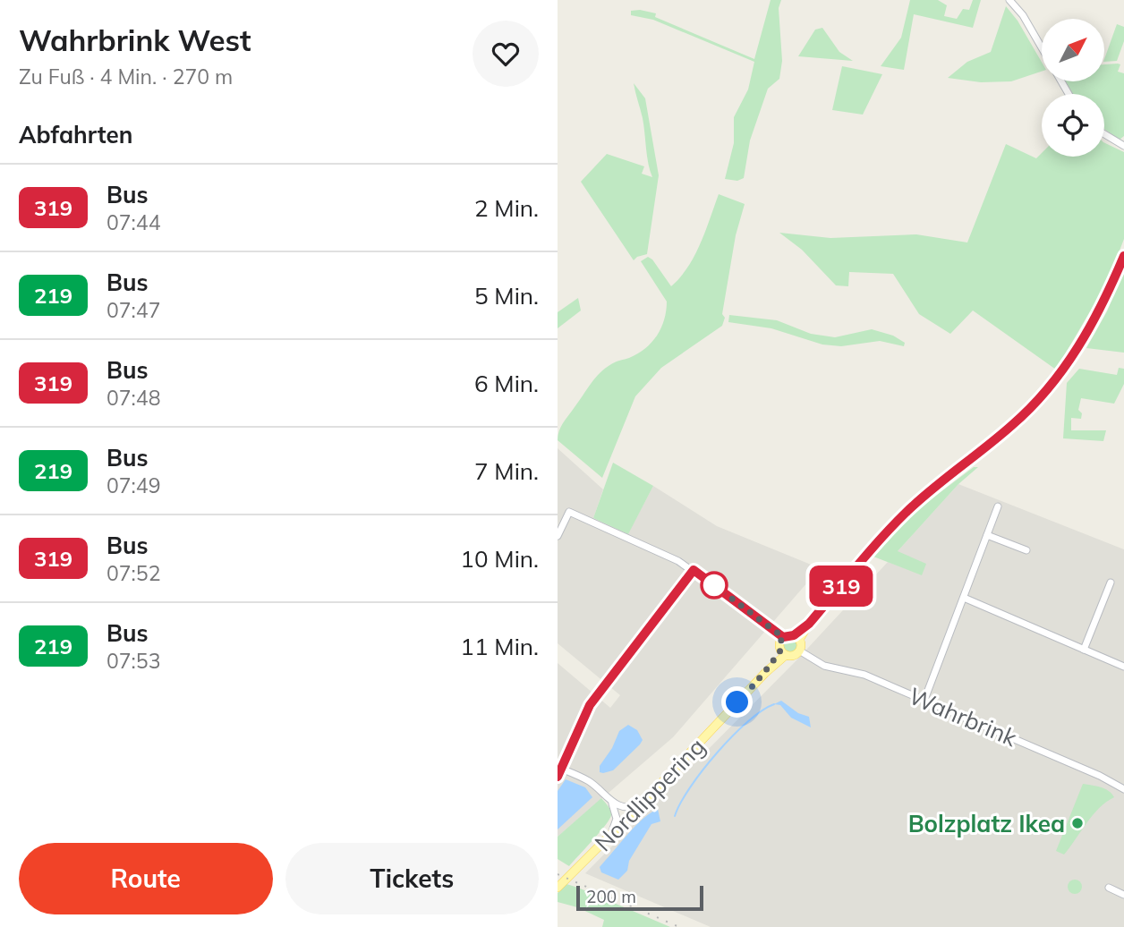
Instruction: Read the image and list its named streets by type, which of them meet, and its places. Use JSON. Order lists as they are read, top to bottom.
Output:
{
  "streets": {
    "main road": ["Nordlippering"],
    "street": ["Wahrbrink"]
  },
  "crossings": [
    ["Wahrbrink", "Nordlippering"]
  ],
  "places": ["Bolzplatz Ikea"],
  "lines": ["bus line 319"],
  "scale_bar": "200 m",
  "north": "top right",
  "page": {
    "heading": [
      ["Wahrbrink West", "Zu Fuß · 4 Min. · 270 m"],
      "Abfahrten"
    ],
    "on_map": "319",
    "list": [
      {
        "mark": "319",
        "name": "Bus",
        "note": "07:44",
        "value": "2 Min."
      },
      {
        "mark": "219",
        "name": "Bus",
        "note": "07:47",
        "value": "5 Min."
      },
      {
        "mark": "319",
        "name": "Bus",
        "note": "07:48",
        "value": "6 Min."
      },
      {
        "mark": "219",
        "name": "Bus",
        "note": "07:49",
        "value": "7 Min."
      },
      {
        "mark": "319",
        "name": "Bus",
        "note": "07:52",
        "value": "10 Min."
      },
      {
        "mark": "219",
        "name": "Bus",
        "note": "07:53",
        "value": "11 Min."
      }
    ],
    "buttons": ["Route", "Tickets"],
    "scale": "200 m"
  }
}
